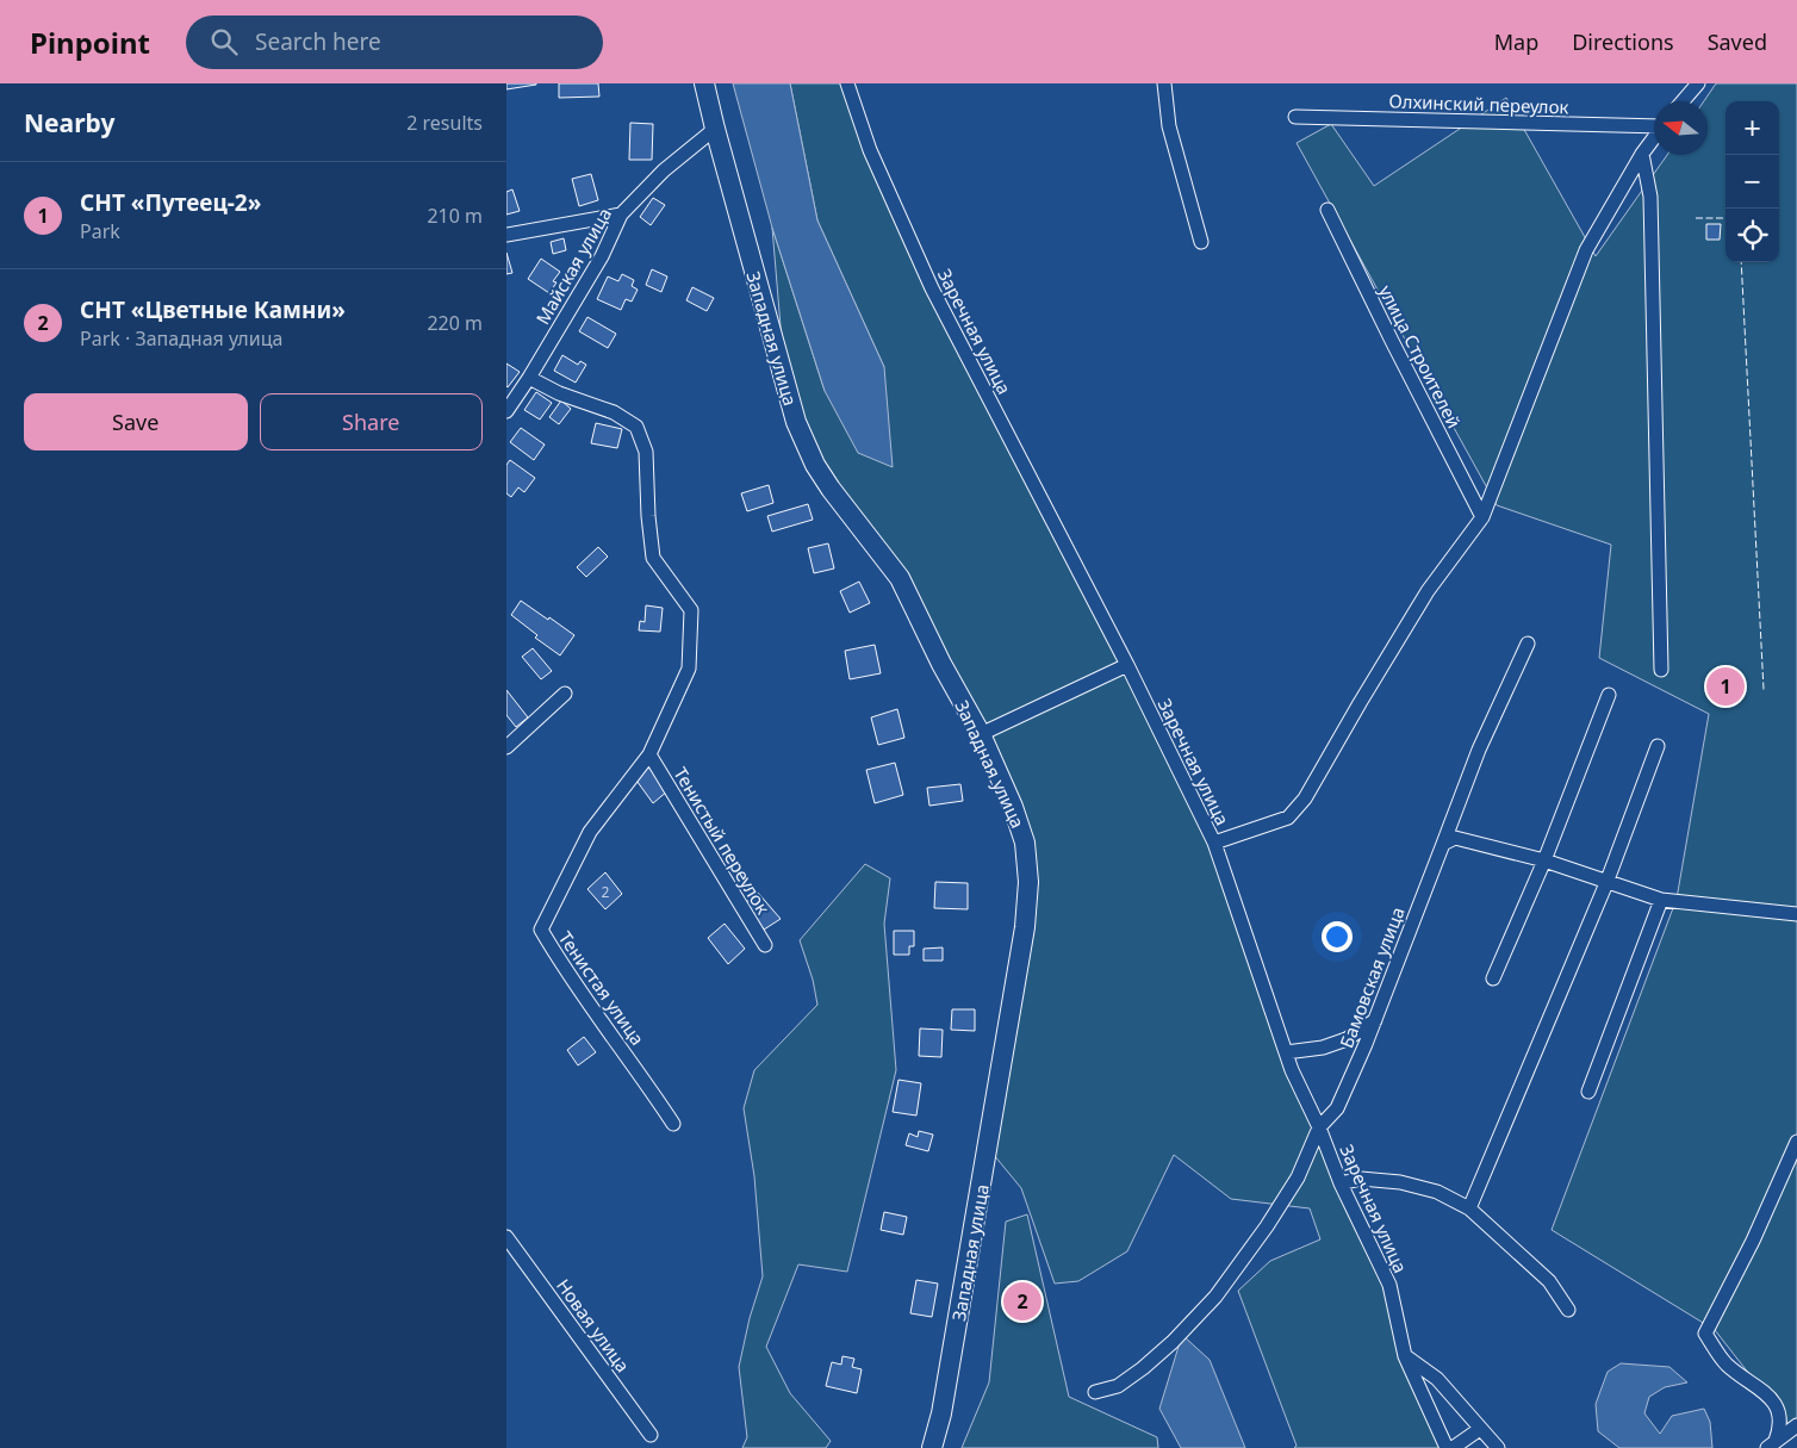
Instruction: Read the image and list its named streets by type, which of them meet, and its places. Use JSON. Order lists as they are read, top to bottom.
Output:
{
  "streets": {
    "main road": ["Западная улица"],
    "street": [
      "Олхинский переулок",
      "Майская улица",
      "Заречная улица",
      "улица Строителей",
      "Тенистый переулок",
      "Бамовская улица",
      "Тенистая улица",
      "Новая улица"
    ]
  },
  "crossings": [
    ["Майская улица", "Западная улица"],
    ["Майская улица", "Тенистая улица"],
    ["Заречная улица", "Бамовская улица"],
    ["Тенистый переулок", "Тенистая улица"]
  ],
  "house_numbers": ["2"],
  "north": "left",
  "page": {
    "header": "Pinpoint",
    "search": "Search here",
    "nav": ["Map", "Directions", "Saved"],
    "heading": ["Nearby", "2 results"],
    "map_buttons": ["+", "−"],
    "list": [
      {
        "mark": "1",
        "name": "СНТ «Путеец-2»",
        "note": "Park",
        "value": "210 m"
      },
      {
        "mark": "2",
        "name": "СНТ «Цветные Камни»",
        "note": "Park · Западная улица",
        "value": "220 m"
      }
    ],
    "buttons": ["Save", "Share"],
    "pins": ["1", "2"]
  }
}
